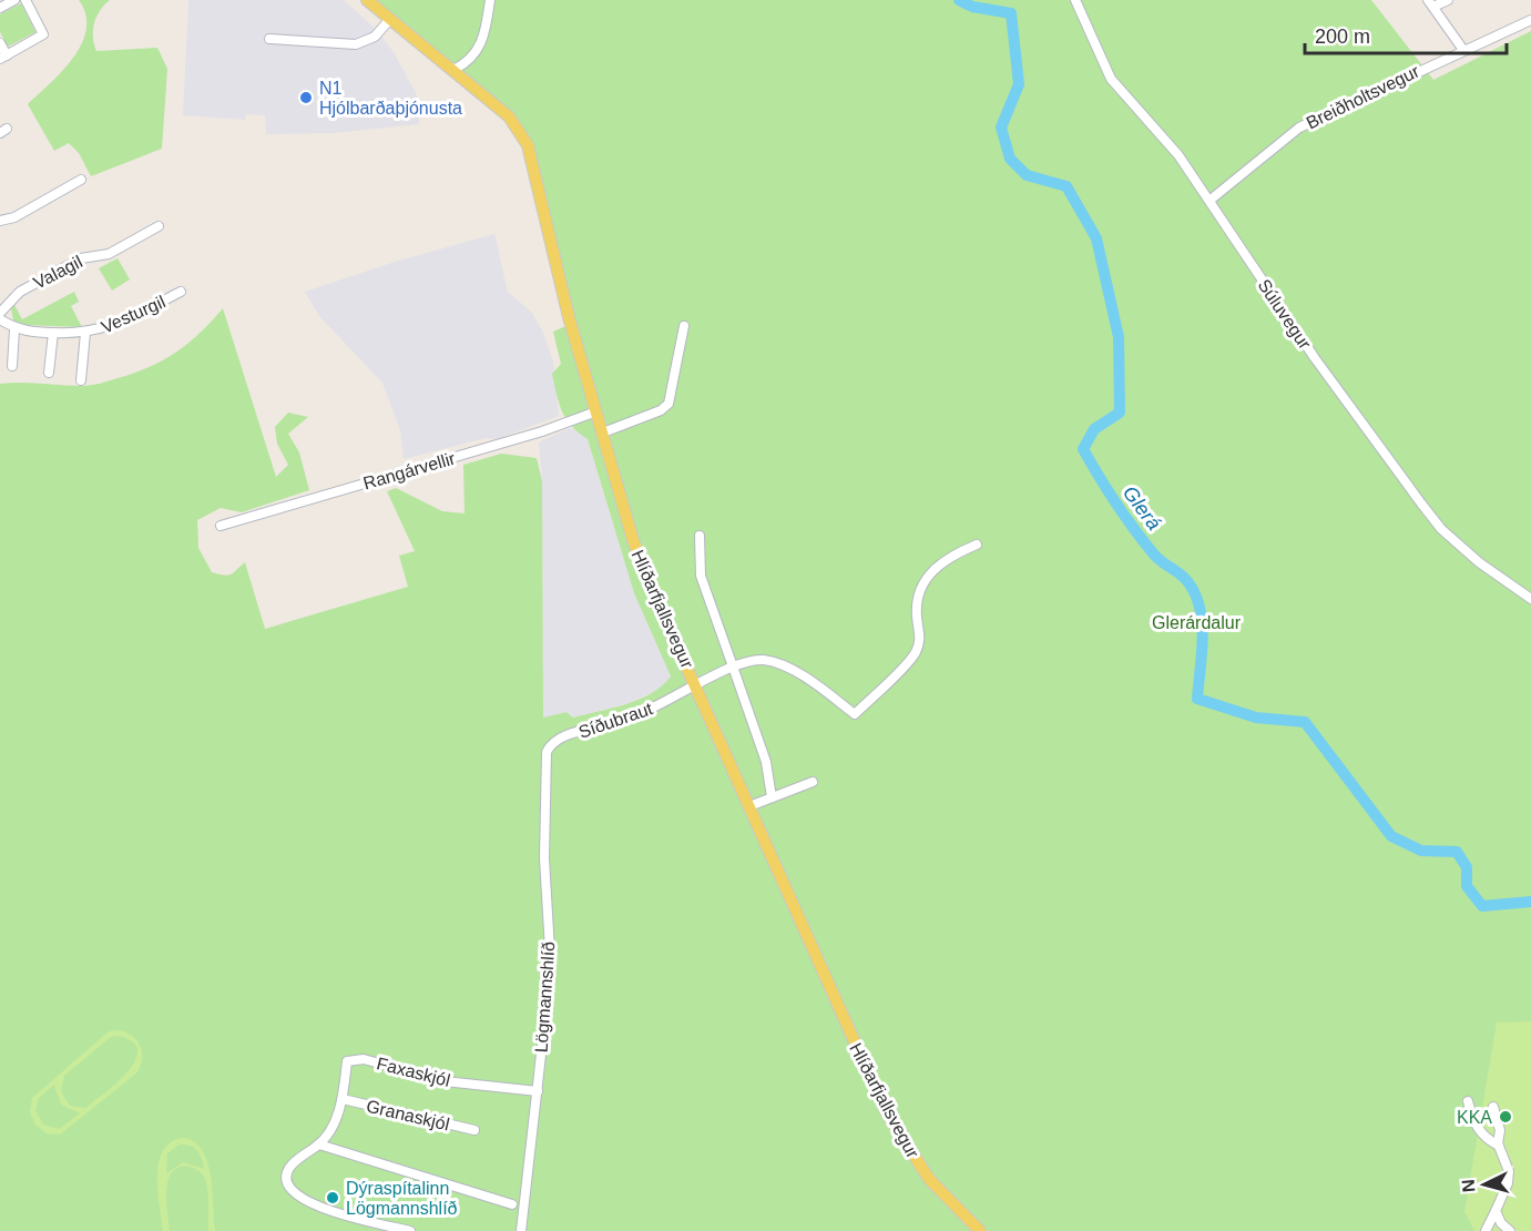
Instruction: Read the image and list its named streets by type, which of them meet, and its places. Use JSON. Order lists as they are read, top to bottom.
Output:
{
  "streets": {
    "main road": ["Hlíðarfjallsvegur"],
    "street": [
      "Breiðholtsvegur",
      "Valagil",
      "Vesturgil",
      "Súluvegur",
      "Rangárvellir",
      "Síðubraut",
      "Lögmannshlíð",
      "Faxaskjól",
      "Granaskjól"
    ]
  },
  "crossings": [
    ["Breiðholtsvegur", "Súluvegur"],
    ["Rangárvellir", "Hlíðarfjallsvegur"],
    ["Hlíðarfjallsvegur", "Síðubraut"],
    ["Síðubraut", "Lögmannshlíð"],
    ["Lögmannshlíð", "Faxaskjól"],
    ["Faxaskjól", "Granaskjól"]
  ],
  "water": ["Glerá"],
  "parks": ["Glerárdalur"],
  "places": ["N1 Hjólbarðaþjónusta", "KKA", "Dýraspítalinn Lögmannshlíð"],
  "scale_bar": "200 m",
  "north": "left"
}
